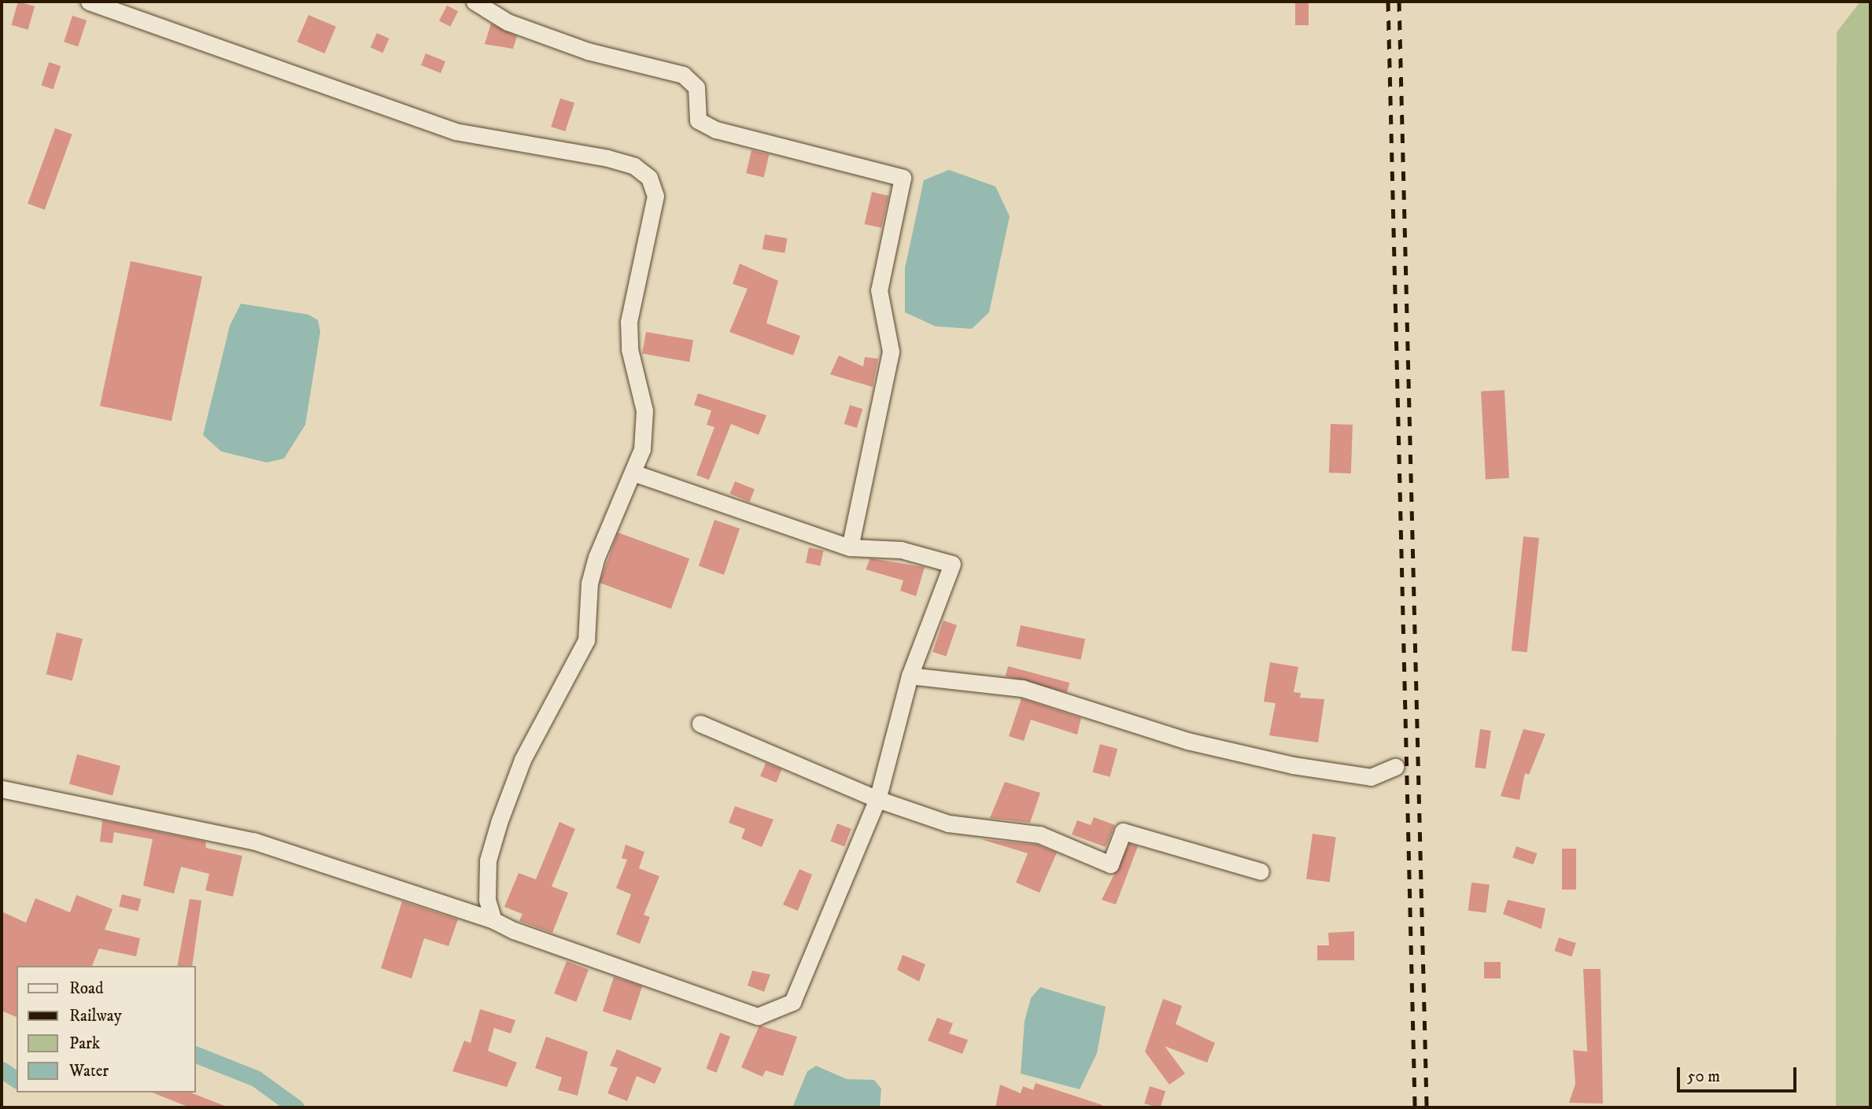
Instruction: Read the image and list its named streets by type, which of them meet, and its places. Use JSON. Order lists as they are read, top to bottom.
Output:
{
  "legend": [
    "Road",
    "Railway",
    "Park",
    "Water"
  ],
  "scale_bar": "50 m"
}
